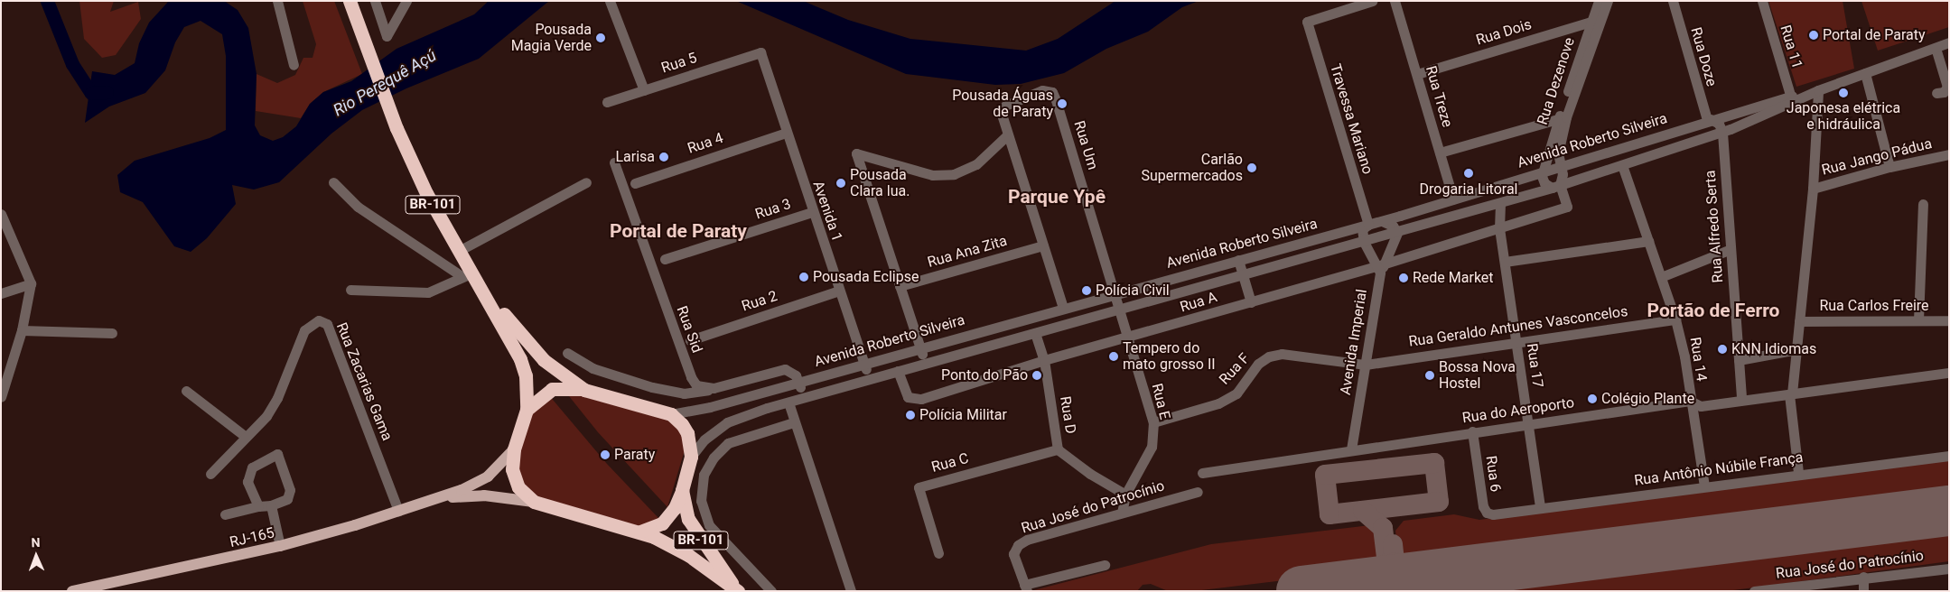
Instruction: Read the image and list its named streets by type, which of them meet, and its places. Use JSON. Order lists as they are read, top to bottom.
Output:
{
  "streets": {
    "highway": ["BR-101"],
    "main road": ["RJ-165"],
    "street": [
      "Rua Dois",
      "Rua 11",
      "Rua Doze",
      "Rua 5",
      "Rua Dezenove",
      "Rua Treze",
      "Travessa Mariano",
      "Avenida Roberto Silveira",
      "Rua 4",
      "Rua Um",
      "Rua Jango Pádua",
      "Rua 3",
      "Avenida 1",
      "Rua Alfredo Serta",
      "Rua Ana Zita",
      "Rua 2",
      "Rua A",
      "Rua Carlos Freire",
      "Rua Geraldo Antunes Vasconcelos",
      "Rua Sid",
      "Avenida Imperial",
      "Rua 14",
      "Rua 17",
      "Rua F",
      "Rua Zacarias Gama",
      "Rua E",
      "Rua do Aeroporto",
      "Rua D",
      "Rua C",
      "Rua Antônio Núbile França",
      "Rua 6",
      "Rua José do Patrocínio"
    ]
  },
  "crossings": [
    ["Rua Dois", "Rua Dezenove"],
    ["Rua Dois", "Rua Treze"],
    ["Rua 11", "Avenida Roberto Silveira"],
    ["Rua Doze", "Avenida Roberto Silveira"],
    ["Rua 5", "Avenida 1"],
    ["Rua Dezenove", "Avenida Roberto Silveira"],
    ["Rua Dezenove", "Rua A"],
    ["Rua Treze", "Avenida Roberto Silveira"],
    ["Travessa Mariano", "Avenida Roberto Silveira"],
    ["Avenida Roberto Silveira", "Rua Um"],
    ["Avenida Roberto Silveira", "BR-101"],
    ["Avenida Roberto Silveira", "Avenida 1"],
    ["Avenida Roberto Silveira", "Rua Alfredo Serta"],
    ["Avenida Roberto Silveira", "Rua A"],
    ["Avenida Roberto Silveira", "Avenida Imperial"],
    ["Avenida Roberto Silveira", "Rua 14"],
    ["Avenida Roberto Silveira", "Rua E"],
    ["Avenida Roberto Silveira", "Rua D"],
    ["Rua 4", "Avenida 1"],
    ["Rua Um", "Rua E"],
    ["BR-101", "RJ-165"],
    ["Rua 3", "Avenida 1"],
    ["Avenida 1", "Rua 2"],
    ["Rua Alfredo Serta", "Rua do Aeroporto"],
    ["Rua A", "Avenida Imperial"],
    ["Rua A", "Rua 17"],
    ["Rua A", "Rua E"],
    ["Rua A", "Rua D"],
    ["Rua Geraldo Antunes Vasconcelos", "Avenida Imperial"],
    ["Rua Geraldo Antunes Vasconcelos", "Rua 14"],
    ["Rua Geraldo Antunes Vasconcelos", "Rua 17"],
    ["Rua Geraldo Antunes Vasconcelos", "Rua F"],
    ["Avenida Imperial", "Rua F"],
    ["Avenida Imperial", "Rua do Aeroporto"],
    ["Rua 14", "Rua do Aeroporto"],
    ["Rua 14", "Rua Antônio Núbile França"],
    ["Rua 17", "Rua do Aeroporto"],
    ["Rua 17", "Rua Antônio Núbile França"],
    ["Rua F", "Rua E"],
    ["Rua Zacarias Gama", "RJ-165"],
    ["Rua E", "Rua D"],
    ["Rua E", "Rua José do Patrocínio"],
    ["Rua do Aeroporto", "Rua 6"],
    ["Rua D", "Rua C"],
    ["Rua Antônio Núbile França", "Rua 6"]
  ],
  "districts": ["Parque Ypê", "Portal de Paraty", "Portão de Ferro"],
  "water": ["Rio Perequê Açú"],
  "places": [
    "Portal de Paraty",
    "Pousada Magia Verde",
    "Japonesa elétrica e hidráulica",
    "Pousada Águas de Paraty",
    "Larisa",
    "Carlão Supermercados",
    "Drogaria Litoral",
    "Pousada Clara lua.",
    "Pousada Eclipse",
    "Rede Market",
    "Polícia Civil",
    "KNN Idiomas",
    "Tempero do mato grosso II",
    "Ponto do Pão",
    "Bossa Nova Hostel",
    "Colégio Plante",
    "Polícia Militar",
    "Paraty"
  ],
  "north": "top"
}
